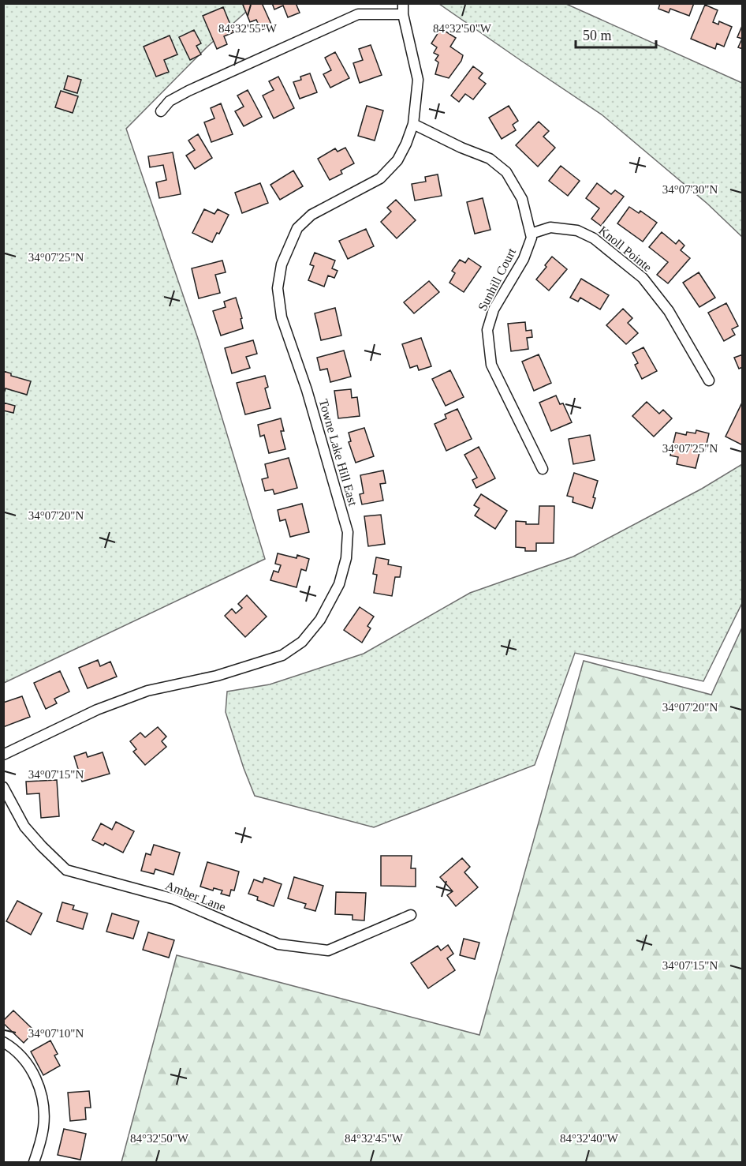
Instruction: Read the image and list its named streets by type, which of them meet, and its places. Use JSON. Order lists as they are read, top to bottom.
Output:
{
  "streets": {
    "street": [
      "Knoll Pointe",
      "Sunhill Court",
      "Towne Lake Hill East",
      "Amber Lane"
    ]
  },
  "crossings": [
    ["Knoll Pointe", "Sunhill Court"],
    ["Sunhill Court", "Towne Lake Hill East"]
  ],
  "scale_bar": "50 m",
  "coordinates": [
    "84°32'50\"W",
    "84°32'55\"W",
    "34°07'30\"N",
    "34°07'25\"N",
    "34°07'20\"N",
    "34°07'15\"N",
    "34°07'10\"N",
    "84°32'45\"W",
    "84°32'40\"W"
  ]
}
